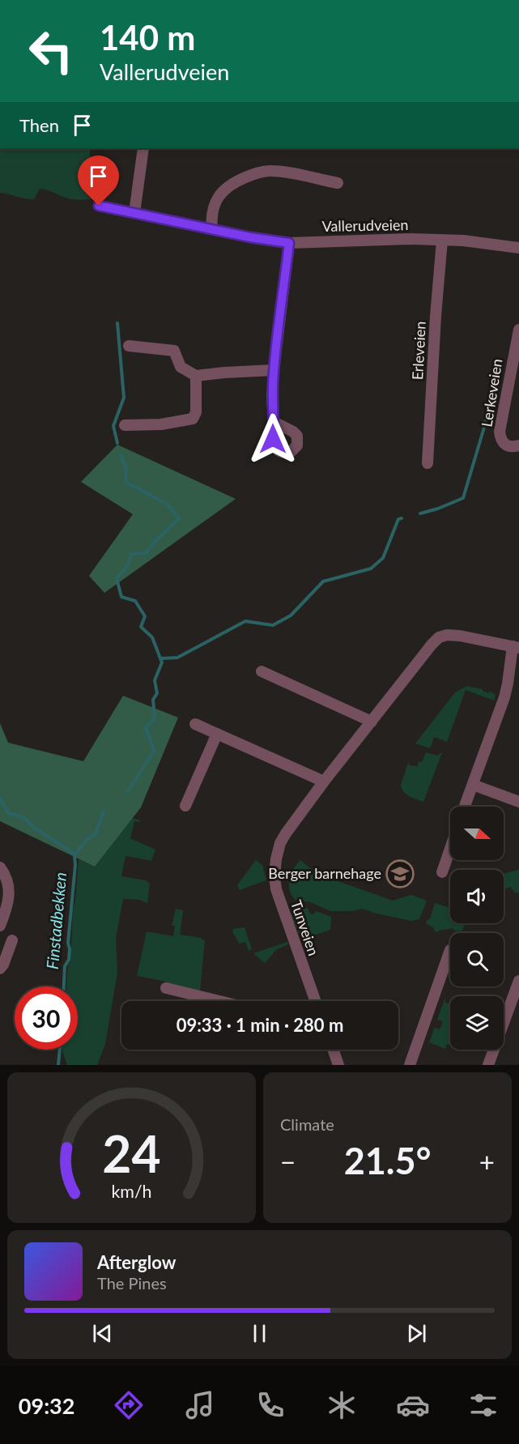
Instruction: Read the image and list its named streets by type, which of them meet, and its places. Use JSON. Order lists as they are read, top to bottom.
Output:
{
  "streets": {
    "street": [
      "Vallerudveien",
      "Erleveien",
      "Lerkeveien",
      "Tunveien"
    ]
  },
  "crossings": [
    ["Vallerudveien", "Erleveien"]
  ],
  "water": ["Finstadbekken"],
  "places": {
    "school or university": ["Berger barnehage"]
  },
  "north": "right",
  "page": {
    "turn": ["140 m", "Vallerudveien"],
    "then": "Then",
    "limit": "30",
    "trip": "09:33 · 1 min · 280 m",
    "tile": "Climate",
    "heat": ["−", "21.5°", "+"],
    "song": ["Afterglow", "The Pines"],
    "tabs": "09:32",
    "gauge": ["24", "km/h"]
  }
}
